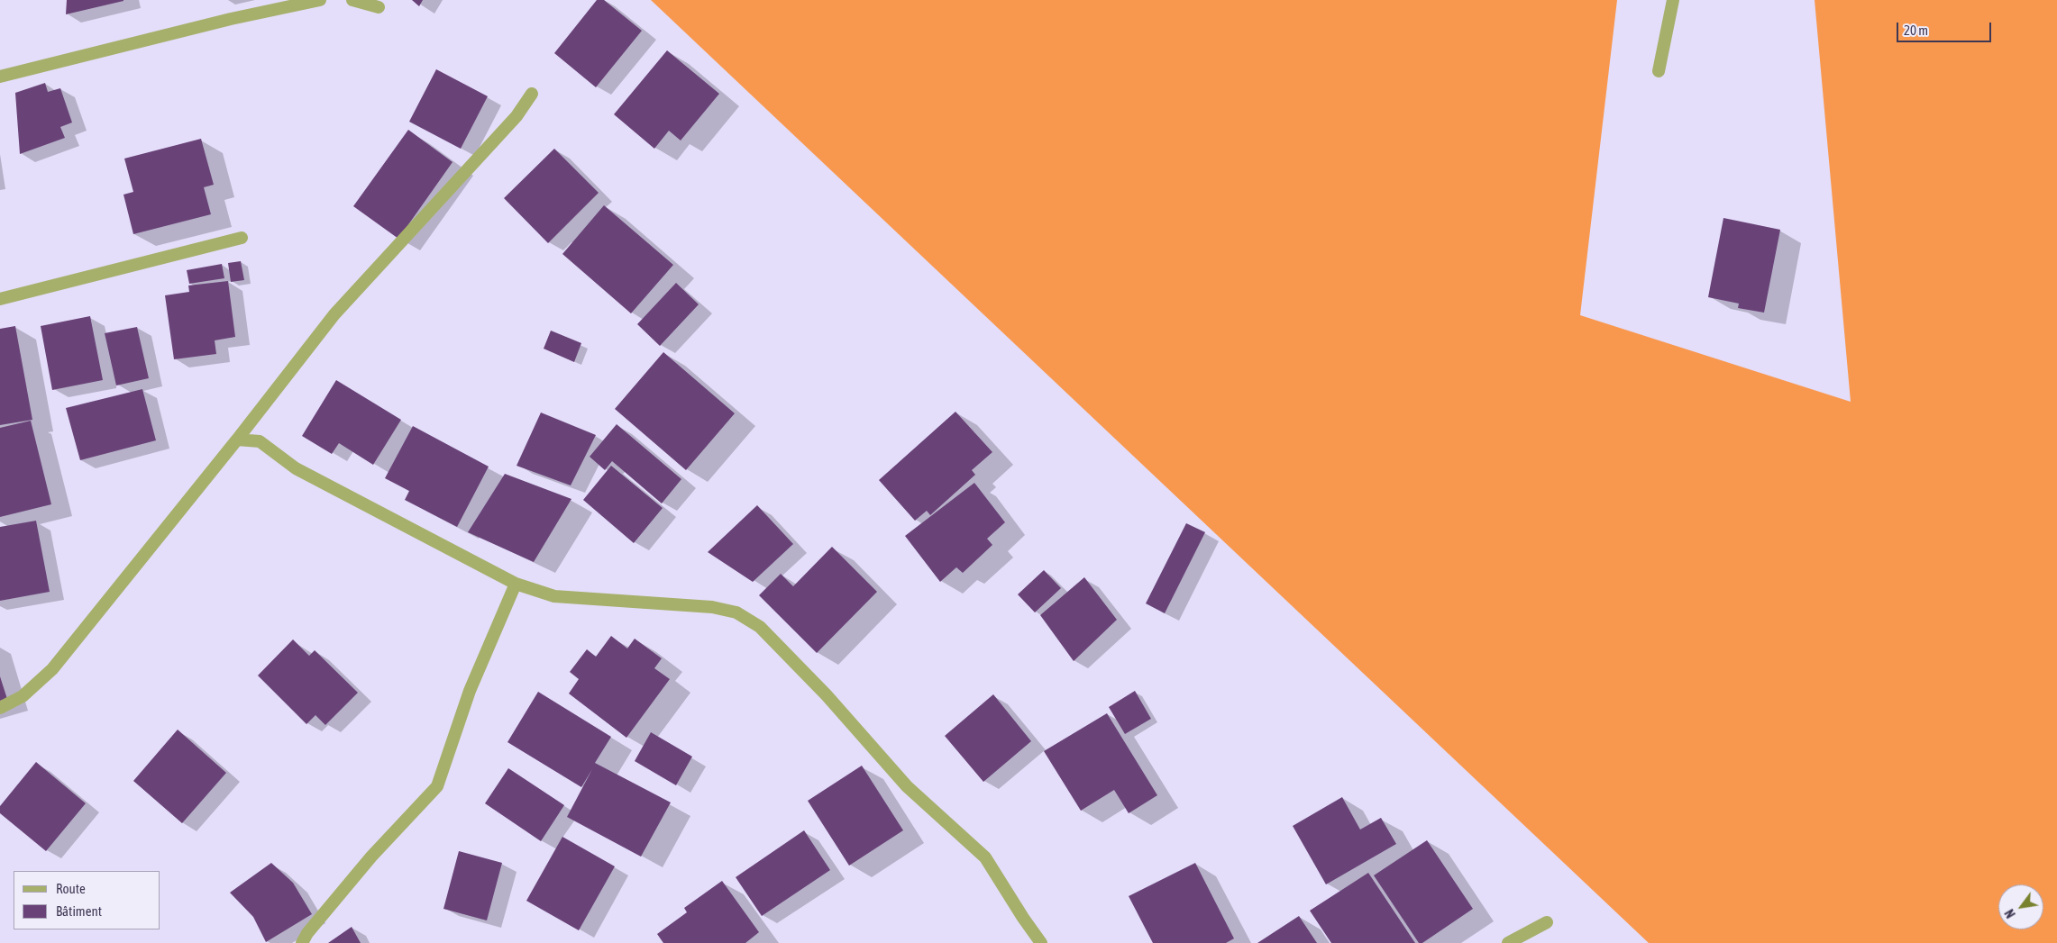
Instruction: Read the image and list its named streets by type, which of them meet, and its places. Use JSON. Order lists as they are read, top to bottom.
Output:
{
  "legend": ["Route", "Bâtiment"],
  "scale_bar": "20 m",
  "north": "bottom left"
}
